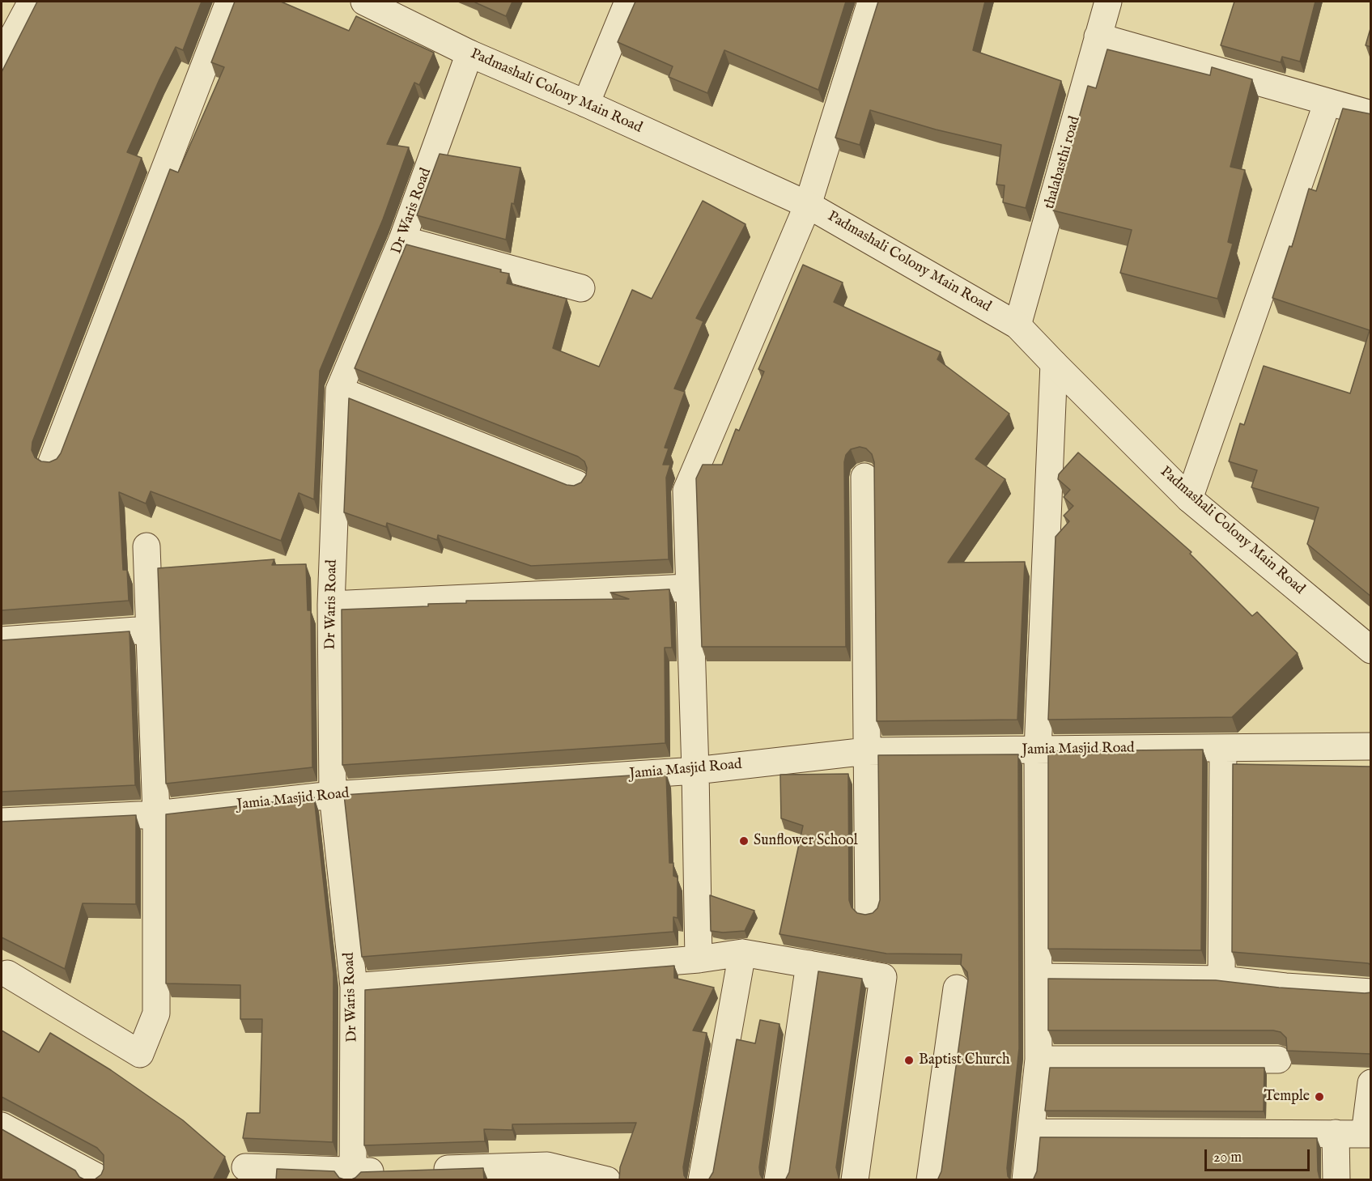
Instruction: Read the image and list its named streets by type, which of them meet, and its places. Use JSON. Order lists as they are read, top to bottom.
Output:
{
  "streets": {
    "street": [
      "Padmashali Colony Main Road",
      "thalabasthi road",
      "Dr Waris Road",
      "Jamia Masjid Road"
    ]
  },
  "crossings": [
    ["Padmashali Colony Main Road", "thalabasthi road"],
    ["Padmashali Colony Main Road", "Dr Waris Road"],
    ["Dr Waris Road", "Jamia Masjid Road"]
  ],
  "places": ["Sunflower School", "Baptist Church", "Temple"],
  "scale_bar": "20 m"
}
